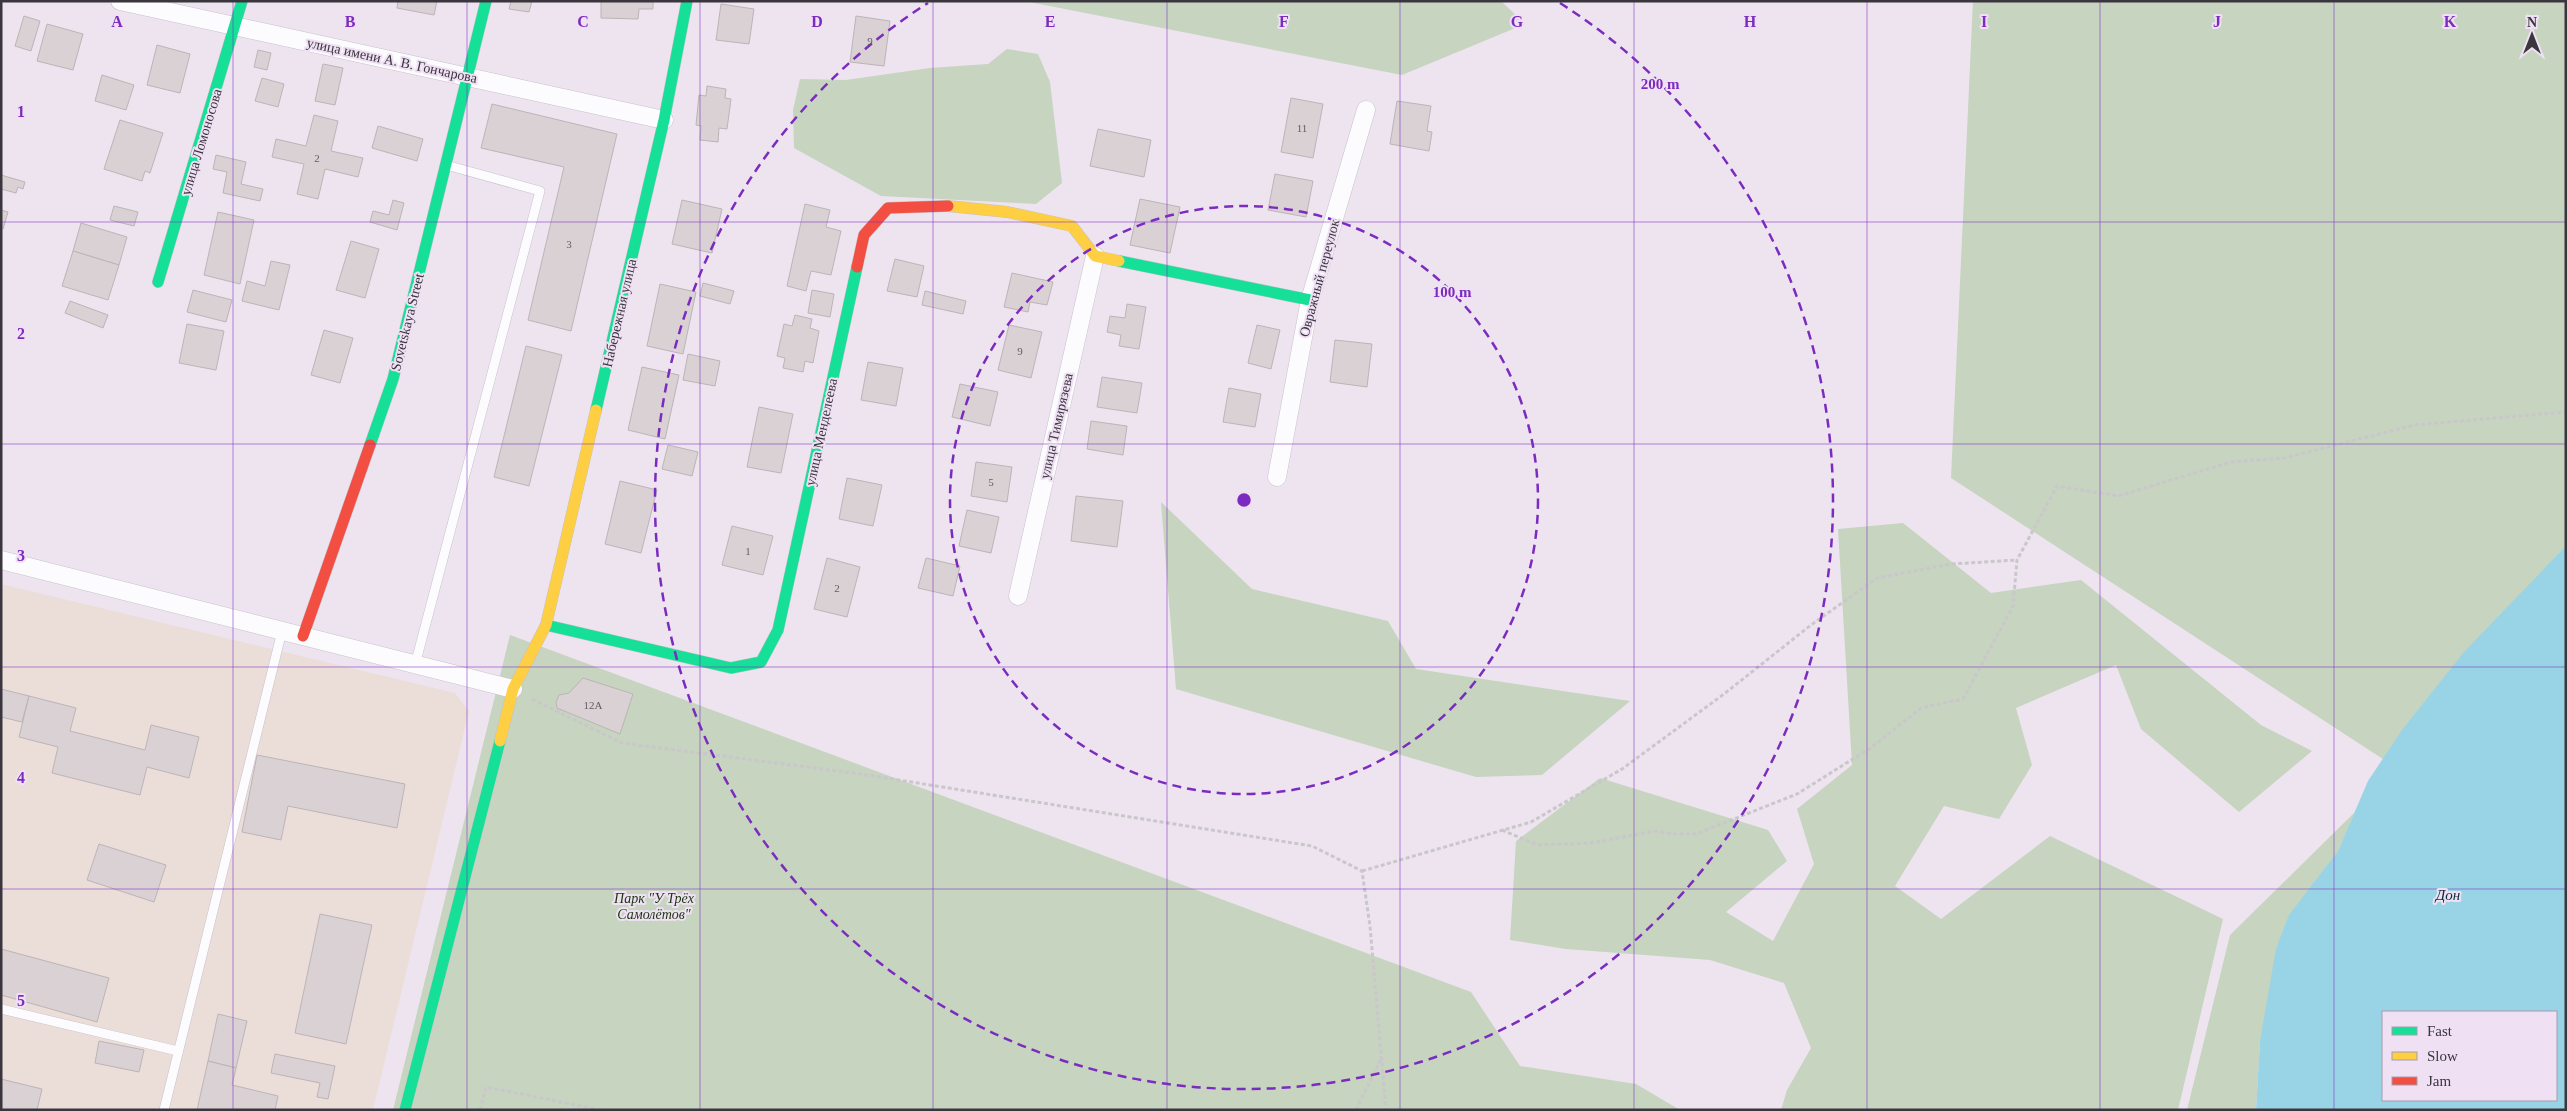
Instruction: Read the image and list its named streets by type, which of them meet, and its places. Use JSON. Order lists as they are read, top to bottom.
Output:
{
  "streets": {
    "street": [
      "улица имени А. В. Гончарова",
      "улица Ломоносова",
      "Овражный переулок",
      "Набережная улица",
      "Sovetskaya Street",
      "улица Тимирязева",
      "улица Менделеева"
    ]
  },
  "crossings": [
    ["улица имени А. В. Гончарова", "улица Ломоносова"],
    ["улица имени А. В. Гончарова", "Набережная улица"],
    ["улица имени А. В. Гончарова", "Sovetskaya Street"],
    ["Набережная улица", "улица Менделеева"],
    ["улица Тимирязева", "улица Менделеева"]
  ],
  "water": ["Дон"],
  "parks": ["Парк \"У Трёх Самолётов\""],
  "house_numbers": [
    "9",
    "11",
    "2",
    "3",
    "9",
    "5",
    "1",
    "2",
    "12А"
  ],
  "legend": ["Fast", "Slow", "Jam"],
  "north": "top",
  "grid": {
    "columns": [
      "A",
      "B",
      "C",
      "D",
      "E",
      "F",
      "G",
      "H",
      "I",
      "J",
      "K"
    ],
    "rows": [
      "1",
      "2",
      "3",
      "4",
      "5"
    ]
  },
  "rings": ["200 m", "100 m"]
}
